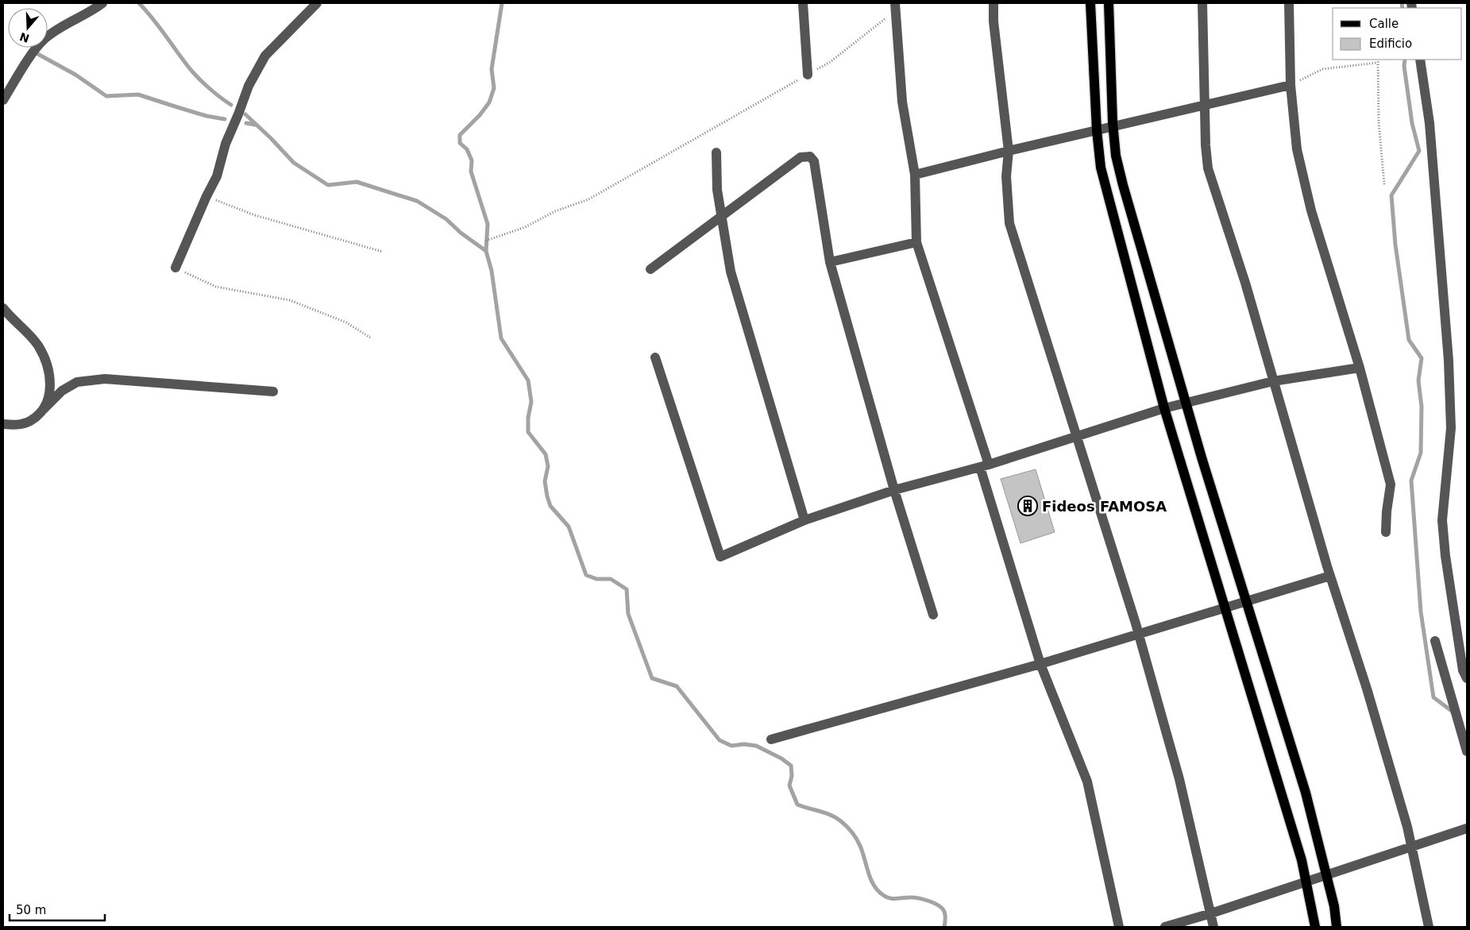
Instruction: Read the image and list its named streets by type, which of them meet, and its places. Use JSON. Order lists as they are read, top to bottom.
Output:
{
  "places": {
    "building": ["Fideos FAMOSA"]
  },
  "legend": ["Calle", "Edificio"],
  "scale_bar": "50 m",
  "north": "bottom"
}
